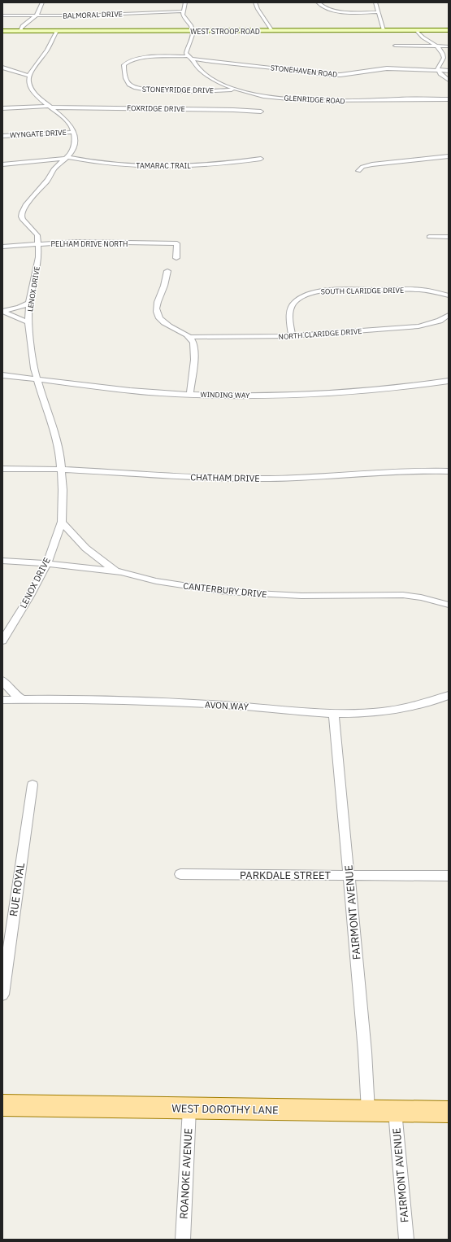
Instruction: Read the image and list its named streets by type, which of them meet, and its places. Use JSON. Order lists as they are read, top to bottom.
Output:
{
  "streets": {
    "main road": ["WEST STROOP ROAD", "WEST DOROTHY LANE"],
    "street": [
      "BALMORAL DRIVE",
      "STONEHAVEN ROAD",
      "STONEYRIDGE DRIVE",
      "GLENRIDGE ROAD",
      "FOXRIDGE DRIVE",
      "WYNGATE DRIVE",
      "TAMARAC TRAIL",
      "PELHAM DRIVE NORTH",
      "LENOX DRIVE",
      "SOUTH CLARIDGE DRIVE",
      "NORTH CLARIDGE DRIVE",
      "WINDING WAY",
      "CHATHAM DRIVE",
      "CANTERBURY DRIVE",
      "AVON WAY",
      "PARKDALE STREET",
      "RUE ROYAL",
      "FAIRMONT AVENUE",
      "ROANOKE AVENUE"
    ]
  },
  "crossings": [
    ["STONEHAVEN ROAD", "STONEYRIDGE DRIVE"],
    ["STONEHAVEN ROAD", "GLENRIDGE ROAD"],
    ["STONEYRIDGE DRIVE", "GLENRIDGE ROAD"],
    ["WYNGATE DRIVE", "LENOX DRIVE"],
    ["TAMARAC TRAIL", "LENOX DRIVE"],
    ["PELHAM DRIVE NORTH", "LENOX DRIVE"],
    ["LENOX DRIVE", "WINDING WAY"],
    ["LENOX DRIVE", "CHATHAM DRIVE"],
    ["LENOX DRIVE", "CANTERBURY DRIVE"],
    ["SOUTH CLARIDGE DRIVE", "NORTH CLARIDGE DRIVE"],
    ["AVON WAY", "FAIRMONT AVENUE"],
    ["PARKDALE STREET", "FAIRMONT AVENUE"],
    ["FAIRMONT AVENUE", "WEST DOROTHY LANE"],
    ["WEST DOROTHY LANE", "ROANOKE AVENUE"]
  ]
}
